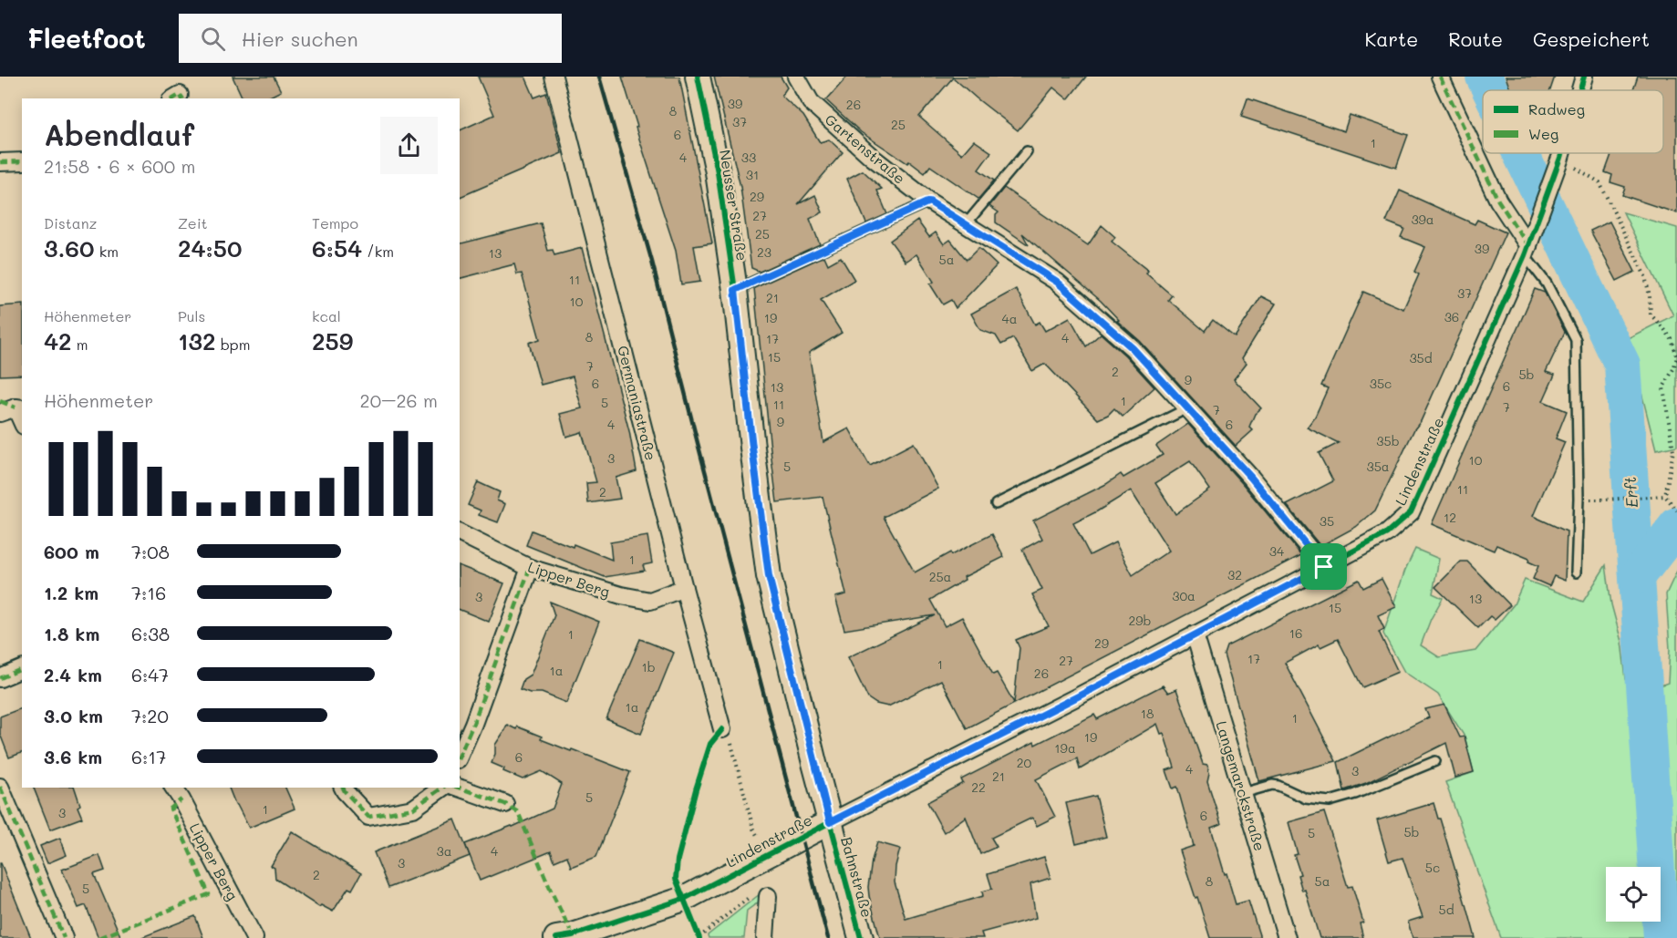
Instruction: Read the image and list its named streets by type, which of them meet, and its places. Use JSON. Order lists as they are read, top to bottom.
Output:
{
  "streets": {
    "street": [
      "Gartenstraße",
      "Neusser Straße",
      "Germaniastraße",
      "Lindenstraße",
      "Lipper Berg",
      "Langemarckstraße",
      "Bahnstraße"
    ]
  },
  "crossings": [
    ["Gartenstraße", "Lindenstraße"],
    ["Neusser Straße", "Lindenstraße"],
    ["Neusser Straße", "Bahnstraße"],
    ["Germaniastraße", "Lipper Berg"],
    ["Lindenstraße", "Langemarckstraße"],
    ["Lindenstraße", "Bahnstraße"]
  ],
  "water": ["Erft"],
  "house_numbers": [
    "39",
    "26",
    "8",
    "37",
    "25",
    "6",
    "1",
    "4",
    "33",
    "31",
    "29",
    "27",
    "39a",
    "25",
    "39",
    "23",
    "13",
    "5a",
    "11",
    "37",
    "21",
    "10",
    "36",
    "19",
    "4a",
    "8",
    "4",
    "17",
    "15",
    "35d",
    "7",
    "2",
    "5b",
    "9",
    "6",
    "35c",
    "6",
    "13",
    "1",
    "5",
    "11",
    "7",
    "7",
    "9",
    "4",
    "6",
    "35b",
    "3",
    "10",
    "5",
    "35a",
    "11",
    "2",
    "12",
    "35",
    "34",
    "1",
    "32",
    "25a",
    "30a",
    "3",
    "13",
    "15",
    "29b",
    "16",
    "1",
    "29",
    "17",
    "27",
    "1",
    "1b",
    "1a",
    "26",
    "1a",
    "18",
    "1",
    "19",
    "19a",
    "6",
    "20",
    "4",
    "3",
    "21",
    "22",
    "5",
    "1",
    "3",
    "6",
    "5b",
    "5",
    "3a",
    "4",
    "3",
    "5c",
    "2",
    "8",
    "5a",
    "5",
    "5d"
  ],
  "legend": ["Radweg", "Weg"],
  "page": {
    "header": "Fleetfoot",
    "search": "Hier suchen",
    "nav": ["Karte", "Route", "Gespeichert"],
    "heading": ["Abendlauf", "21:58 · 6 × 600 m"],
    "stats": [
      ["Distanz", "3.60 km"],
      ["Zeit", "24:50"],
      ["Tempo", "6:54 /km"],
      ["Höhenmeter", "42 m"],
      ["Puls", "132 bpm"],
      ["kcal", "259"]
    ],
    "chart": ["Höhenmeter", "20–26 m"],
    "list": [
      {
        "name": "600 m",
        "note": "7:08"
      },
      {
        "name": "1.2 km",
        "note": "7:16"
      },
      {
        "name": "1.8 km",
        "note": "6:38"
      },
      {
        "name": "2.4 km",
        "note": "6:47"
      },
      {
        "name": "3.0 km",
        "note": "7:20"
      },
      {
        "name": "3.6 km",
        "note": "6:17"
      }
    ]
  }
}
